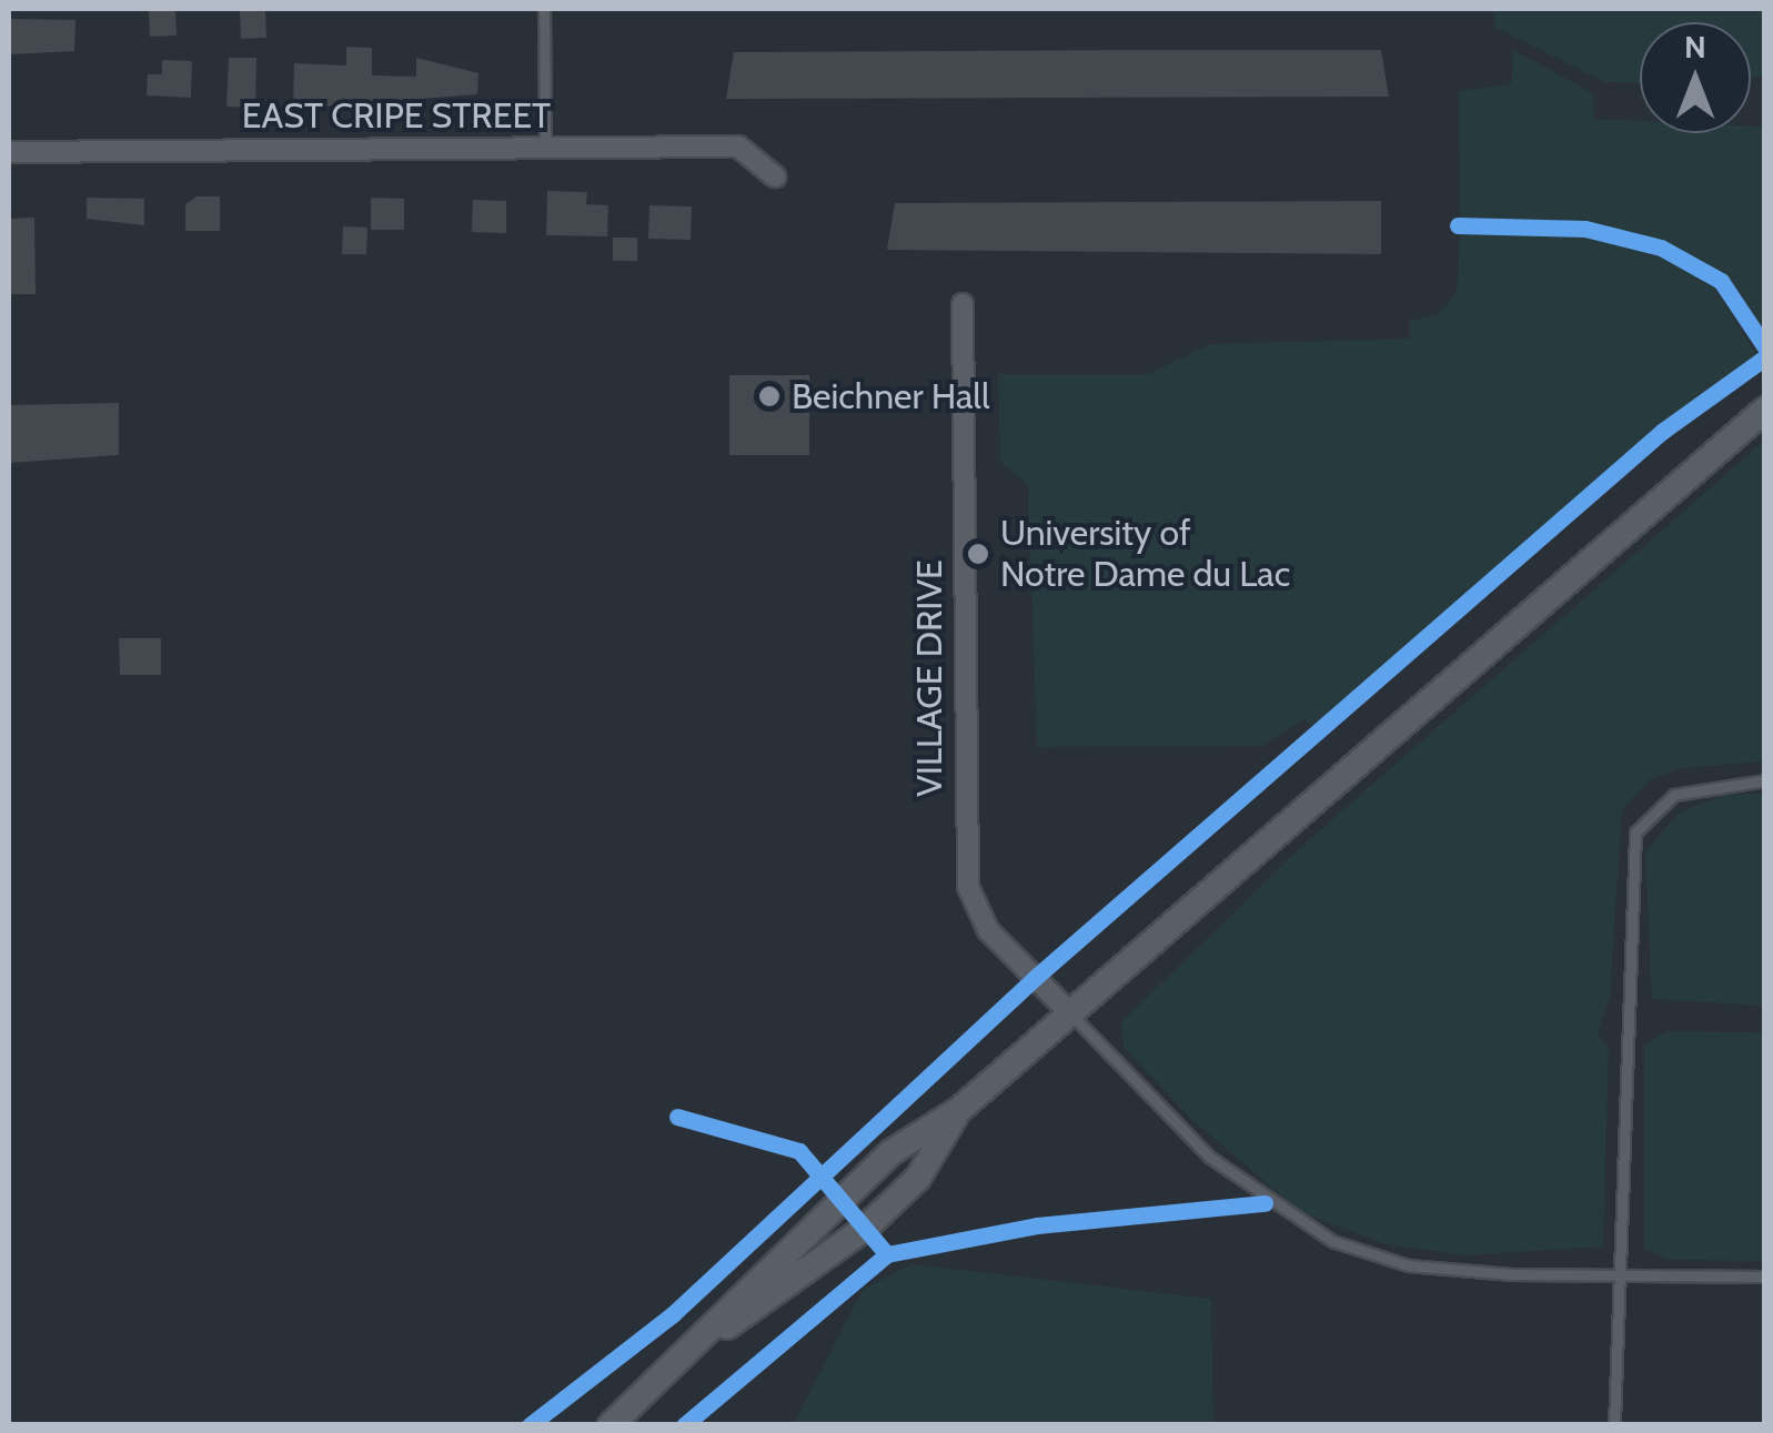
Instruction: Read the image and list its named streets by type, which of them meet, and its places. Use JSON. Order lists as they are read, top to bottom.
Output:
{
  "streets": {
    "street": ["EAST CRIPE STREET", "VILLAGE DRIVE"]
  },
  "places": ["Beichner Hall", "University of Notre Dame du Lac"],
  "north": "top"
}
